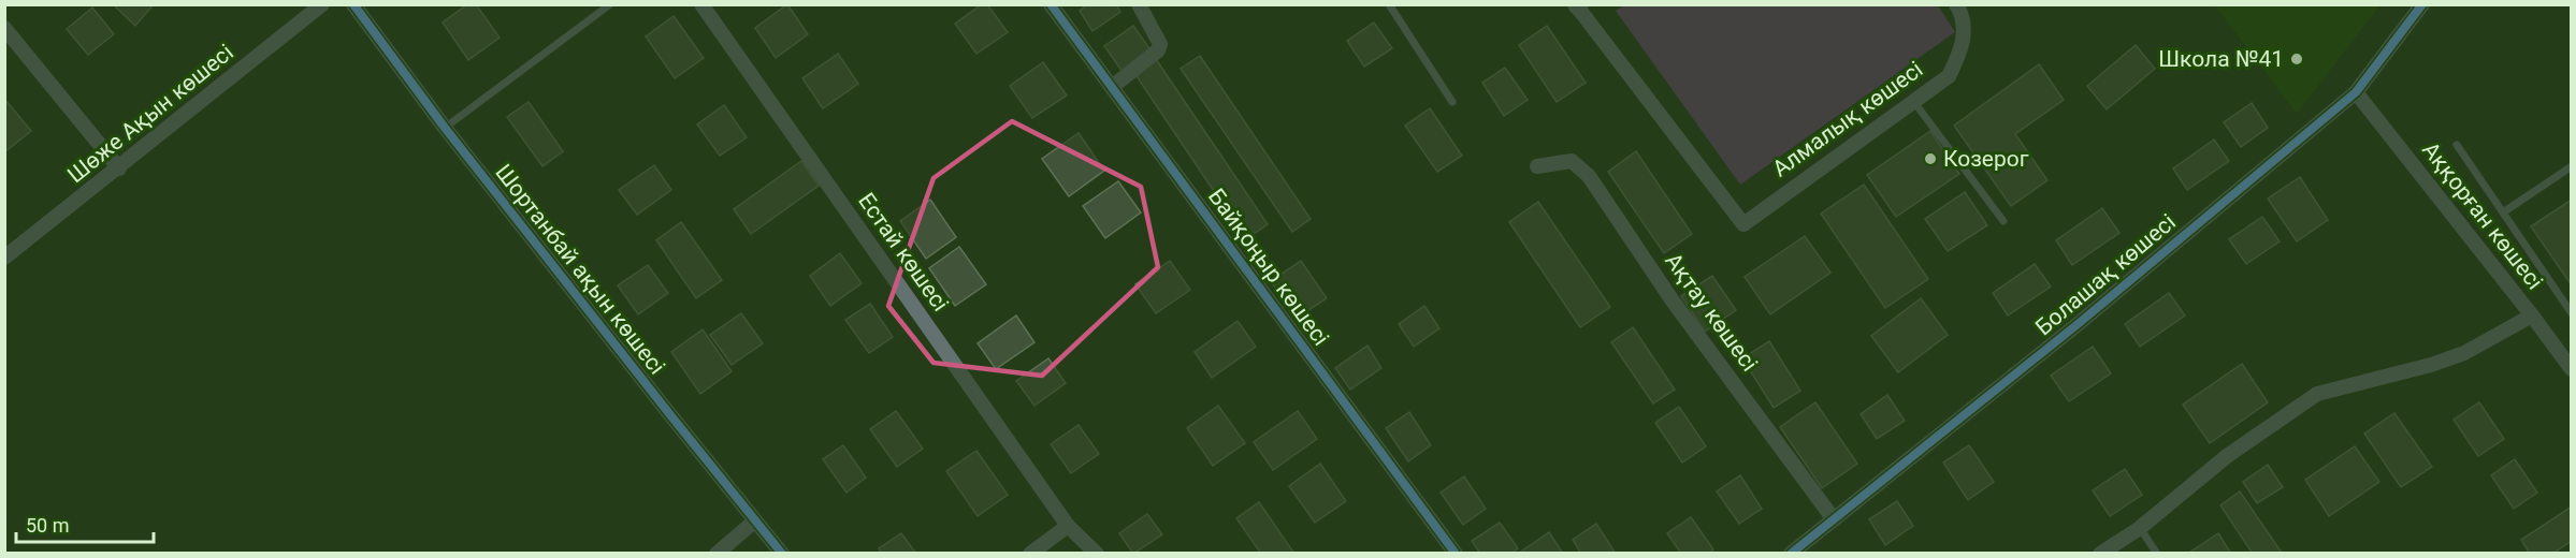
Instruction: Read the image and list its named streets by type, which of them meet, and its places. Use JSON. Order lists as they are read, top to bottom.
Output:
{
  "streets": {
    "street": [
      "Шөже Ақын көшесі",
      "Алмалық көшесі",
      "Аққорған көшесі",
      "Естай көшесі",
      "Байқоңыр көшесі",
      "Шортанбай ақын көшесі",
      "Болашақ көшесі",
      "Ақтау көшесі"
    ]
  },
  "crossings": [
    ["Аққорған көшесі", "Болашақ көшесі"],
    ["Болашақ көшесі", "Ақтау көшесі"]
  ],
  "places": ["Школа №41", "Козерог"],
  "scale_bar": "50 m"
}
